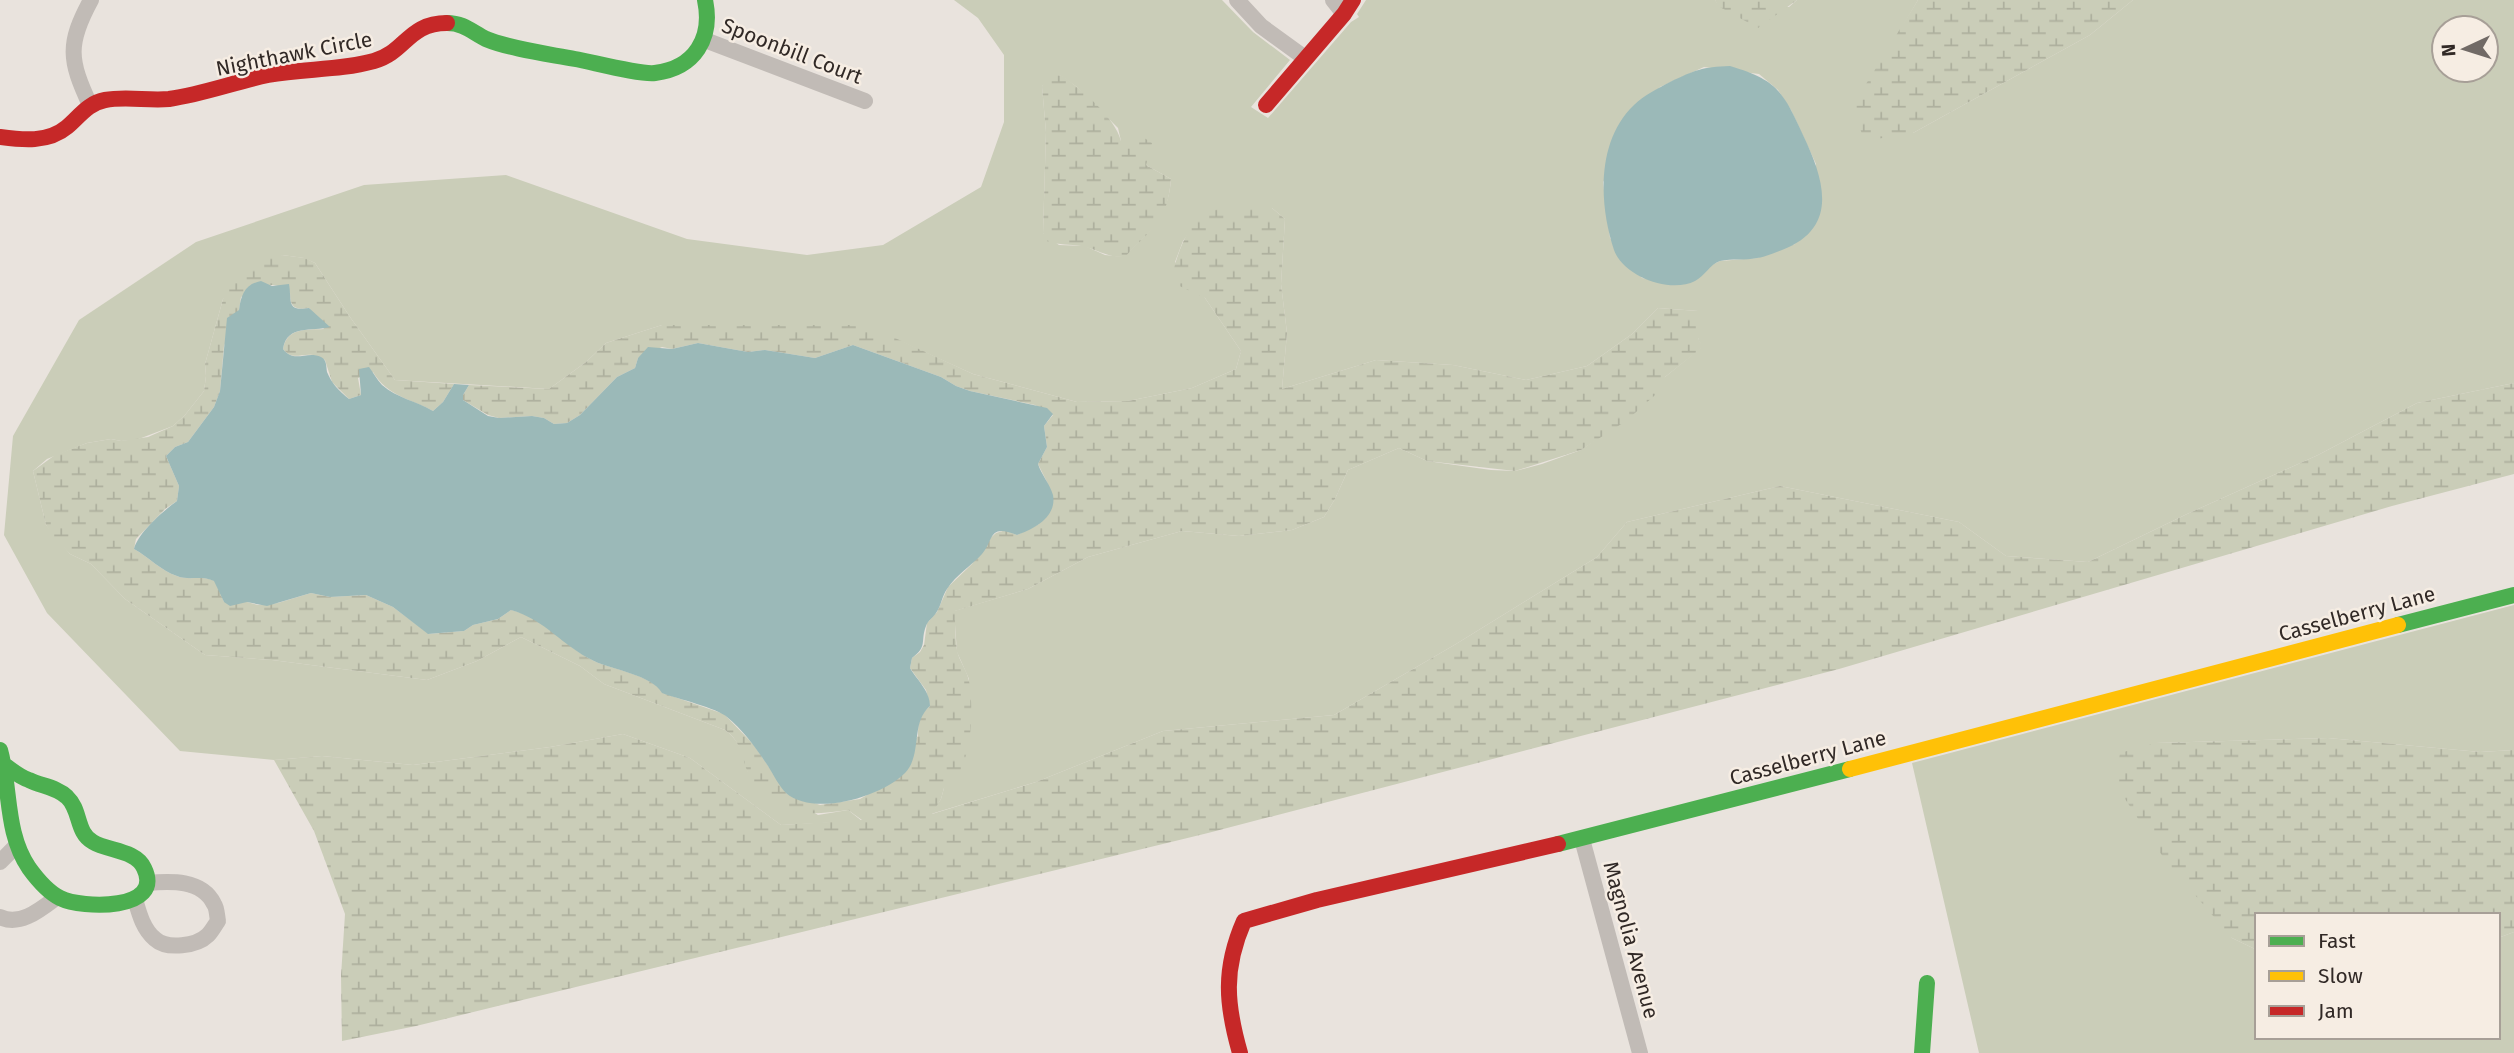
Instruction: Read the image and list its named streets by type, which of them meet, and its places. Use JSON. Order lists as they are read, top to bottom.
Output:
{
  "streets": {
    "street": [
      "Spoonbill Court",
      "Nighthawk Circle",
      "Casselberry Lane",
      "Magnolia Avenue"
    ]
  },
  "crossings": [
    ["Spoonbill Court", "Nighthawk Circle"],
    ["Casselberry Lane", "Magnolia Avenue"]
  ],
  "legend": ["Fast", "Slow", "Jam"],
  "north": "left"
}
